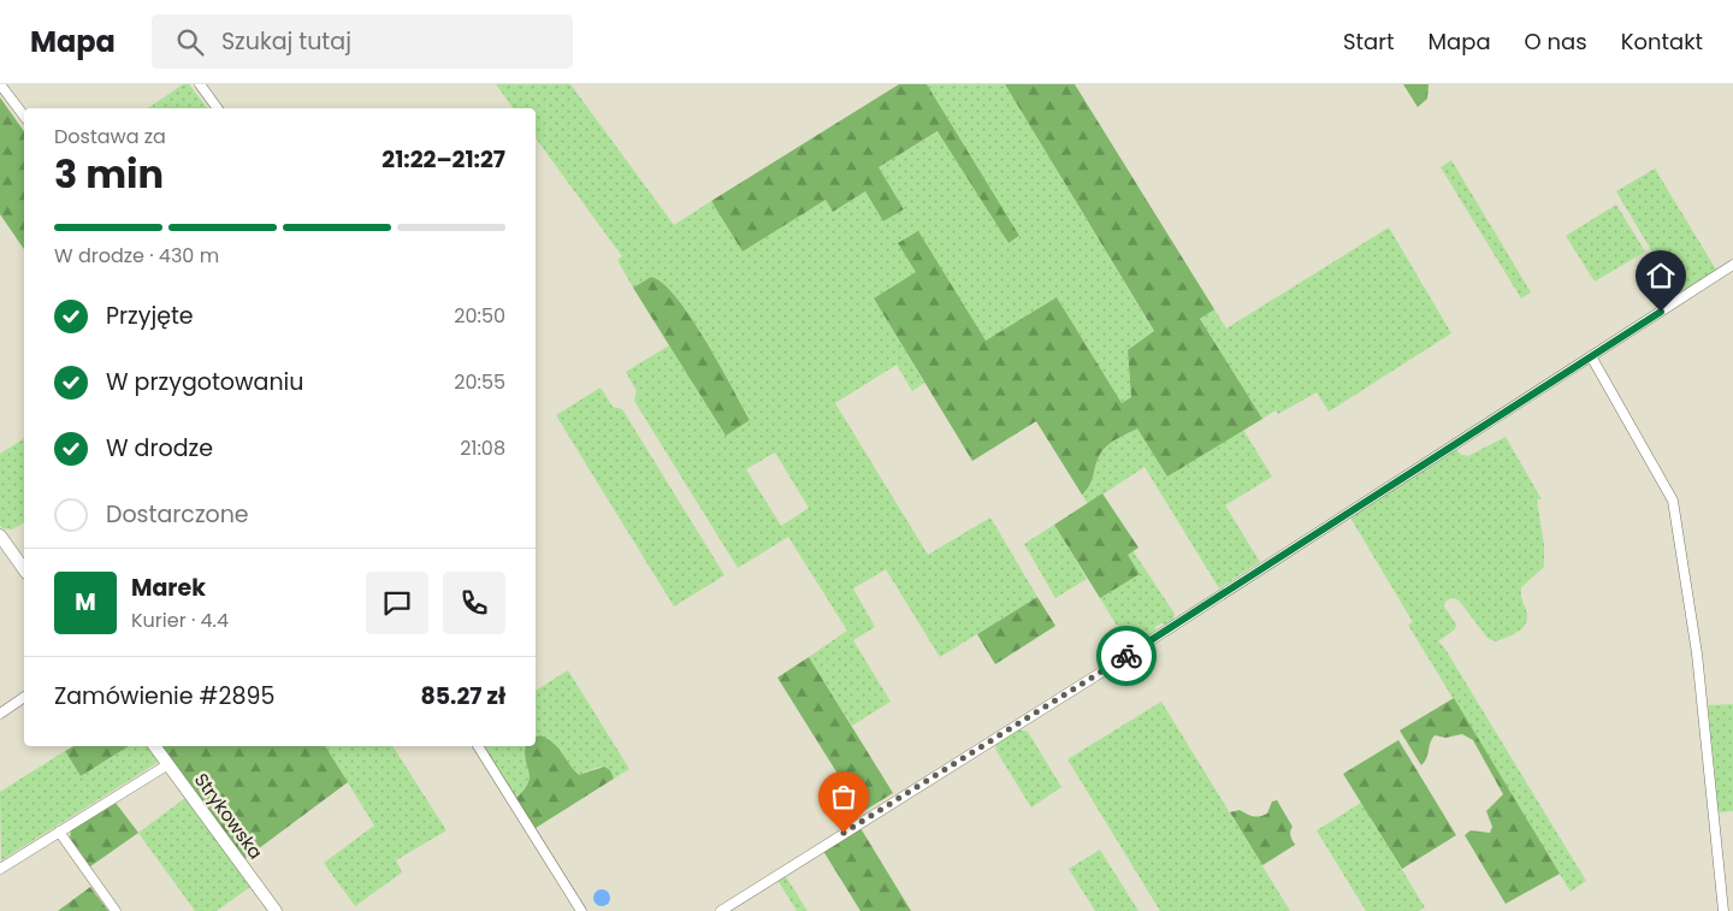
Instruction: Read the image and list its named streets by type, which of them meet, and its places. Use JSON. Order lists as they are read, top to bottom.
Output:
{
  "streets": {
    "street": ["Strykowska"]
  },
  "page": {
    "header": "Mapa",
    "search": "Szukaj tutaj",
    "nav": [
      "Start",
      "Mapa",
      "O nas",
      "Kontakt"
    ],
    "heading": ["3 min", "Dostawa za", "21:22–21:27"],
    "panel": [
      "Marek",
      "Kurier · 4.4",
      "Zamówienie #2895",
      "85.27 zł"
    ],
    "bar": "W drodze · 430 m",
    "list": [
      ["Przyjęte", "20:50"],
      ["W przygotowaniu", "20:55"],
      ["W drodze", "21:08"],
      "Dostarczone"
    ],
    "round": "M"
  }
}
